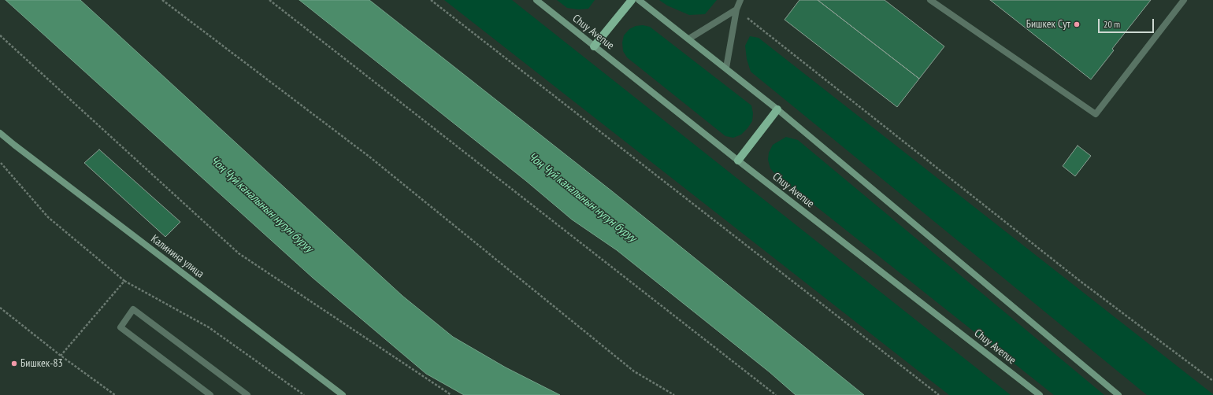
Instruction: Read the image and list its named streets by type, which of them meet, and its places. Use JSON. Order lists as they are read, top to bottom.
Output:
{
  "streets": {
    "main road": ["Chuy Avenue", "Калинина улица"]
  },
  "water": ["Чоң Чүй каналынын нугун буруу"],
  "places": ["Бишкек Сут", "Бишкек-83"],
  "scale_bar": "20 m"
}
